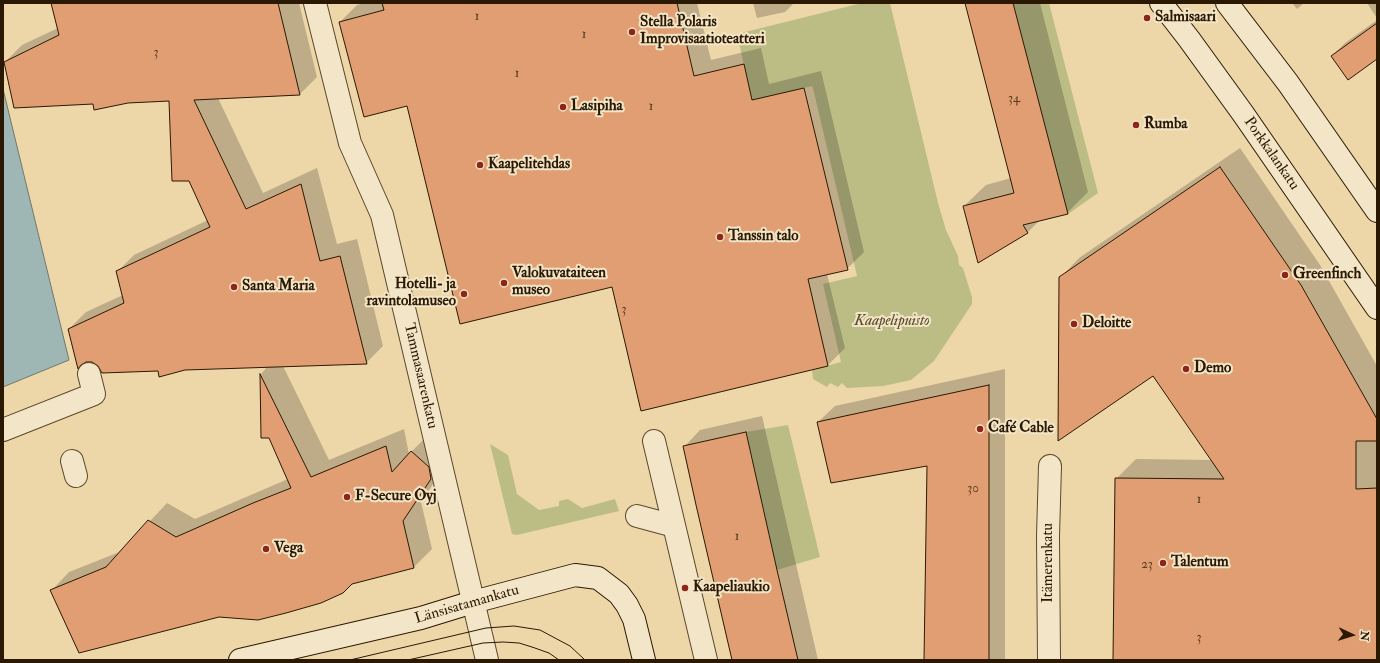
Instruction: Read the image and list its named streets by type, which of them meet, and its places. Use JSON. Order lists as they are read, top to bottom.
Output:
{
  "streets": {
    "street": [
      "Porkkalankatu",
      "Tammasaarenkatu",
      "Itämerenkatu",
      "Länsisatamankatu"
    ]
  },
  "crossings": [
    ["Tammasaarenkatu", "Länsisatamankatu"]
  ],
  "parks": ["Kaapelipuisto"],
  "places": [
    "Salmisaari",
    "Stella Polaris Improvisaatioteatteri",
    "Lasipiha",
    "Rumba",
    "Kaapelitehdas",
    "Tanssin talo",
    "Greenfinch",
    "Valokuvataiteen museo",
    "Santa Maria",
    "Hotelli- ja ravintolamuseo",
    "Deloitte",
    "Demo",
    "Café Cable",
    "F-Secure Oyj",
    "Vega",
    "Talentum",
    "Kaapeliaukio"
  ],
  "house_numbers": [
    "1",
    "1",
    "3",
    "1",
    "34",
    "1",
    "3",
    "30",
    "1",
    "1",
    "23",
    "3"
  ],
  "north": "right"
}
